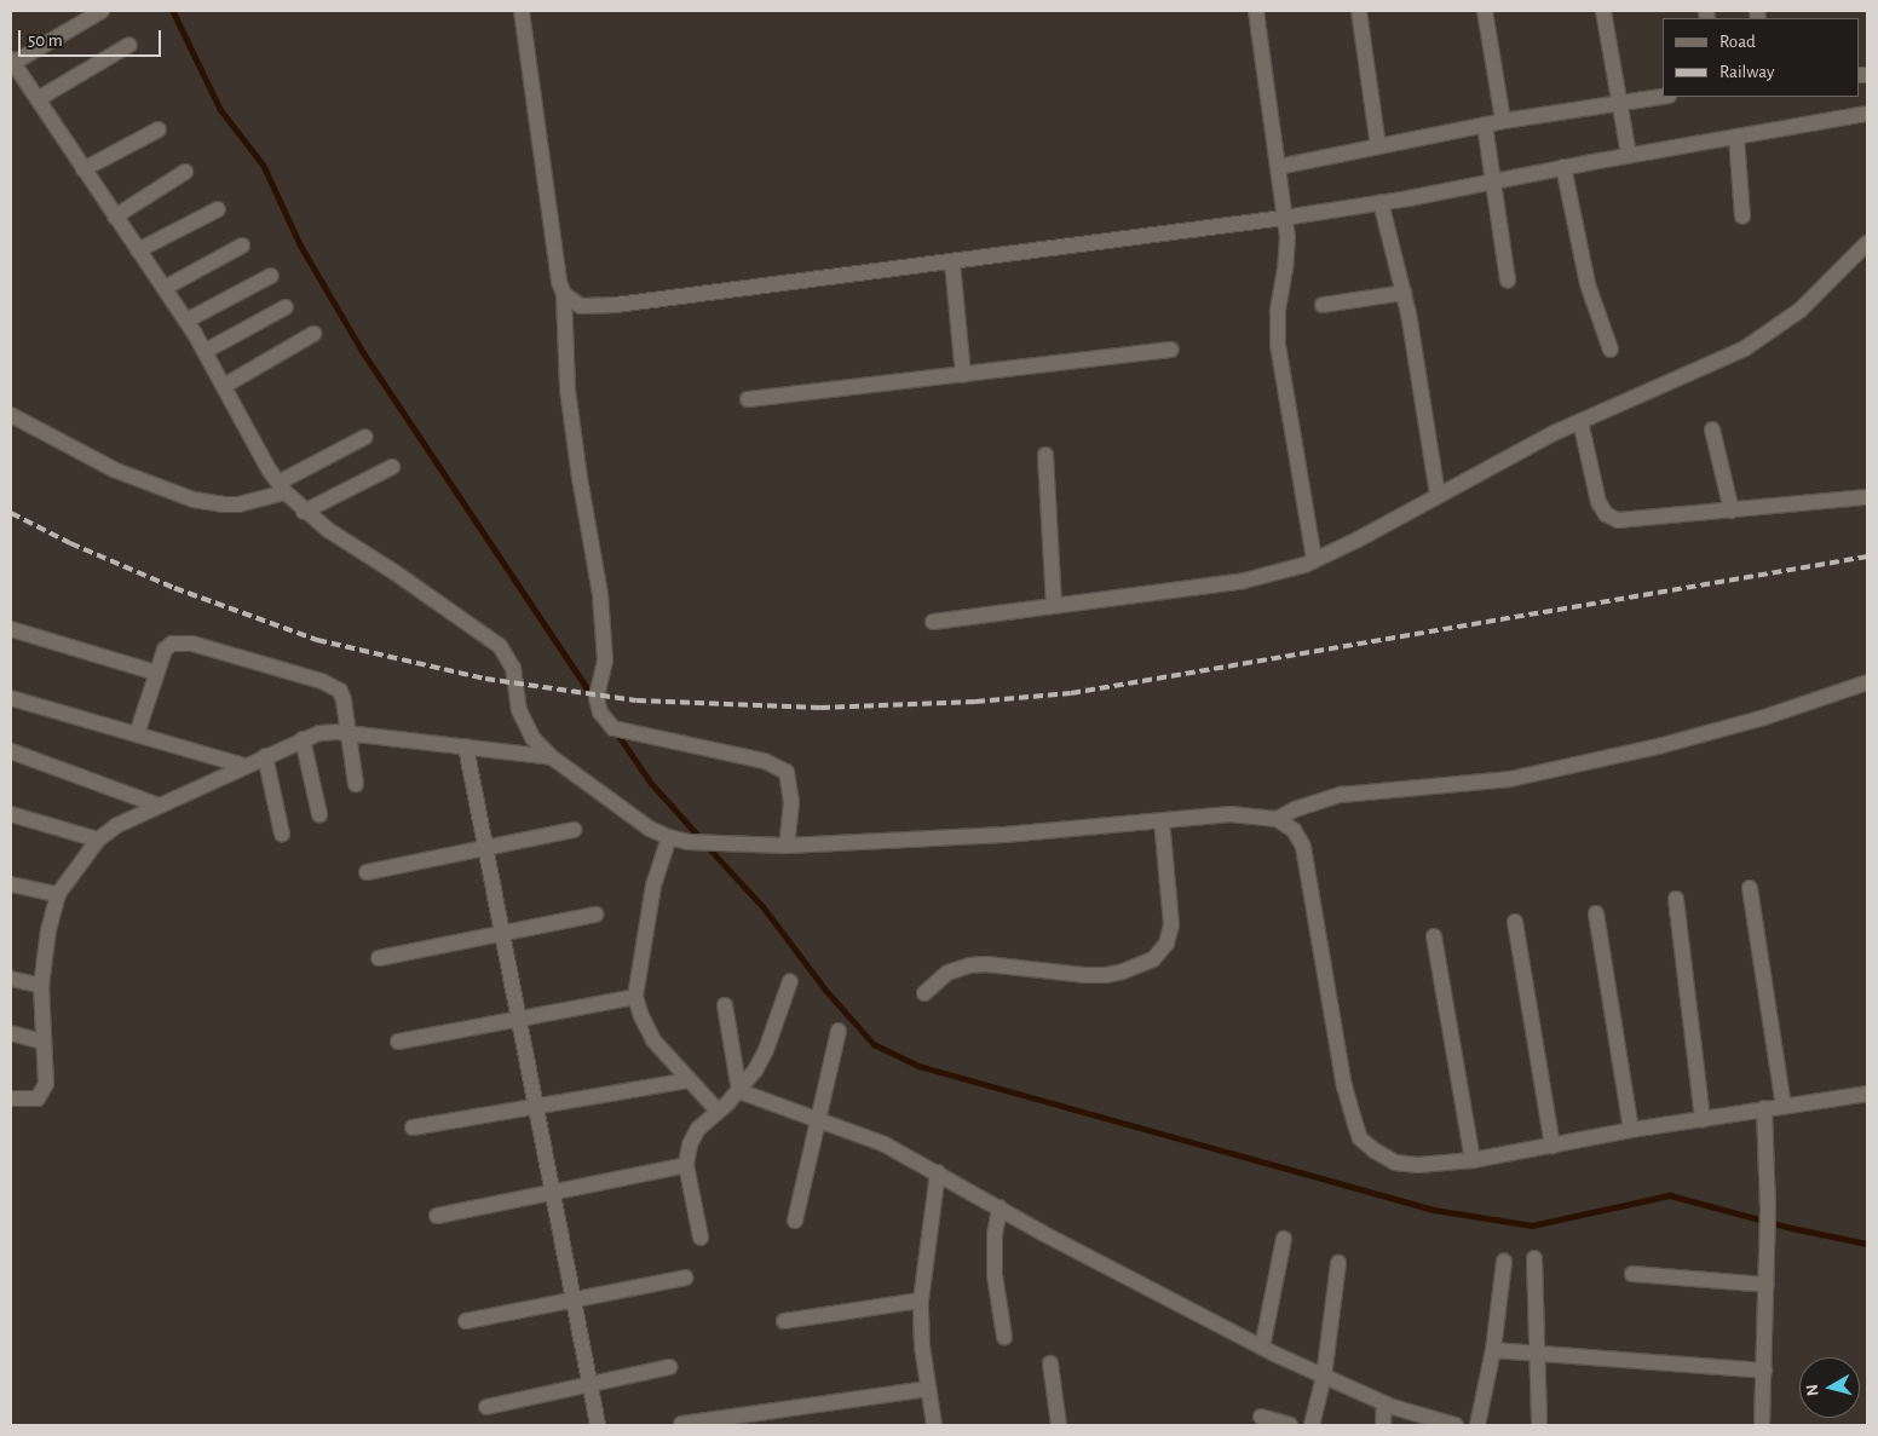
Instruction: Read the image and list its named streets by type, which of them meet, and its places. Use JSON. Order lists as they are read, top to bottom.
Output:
{
  "legend": ["Road", "Railway"],
  "scale_bar": "50 m",
  "north": "left"
}
